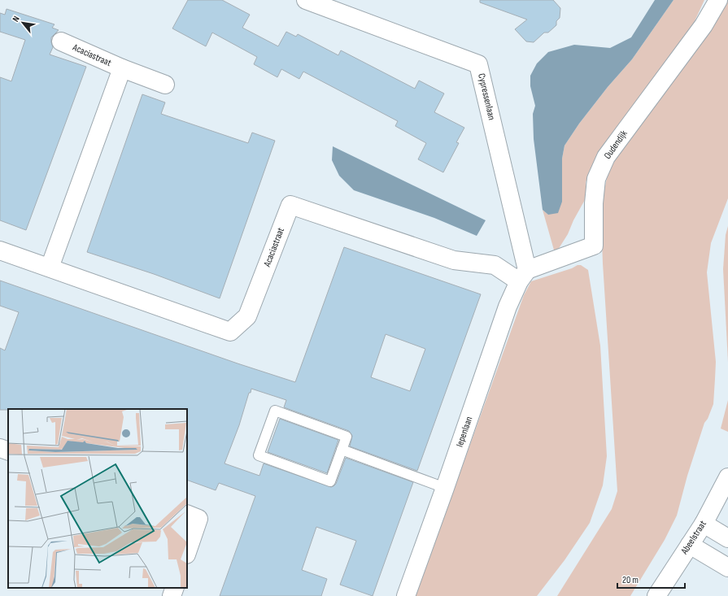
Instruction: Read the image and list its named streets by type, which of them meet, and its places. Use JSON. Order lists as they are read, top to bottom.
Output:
{
  "streets": {
    "street": [
      "Acaciastraat",
      "Cypressenlaan",
      "Oudendijk",
      "Iepenlaan",
      "Abeelstraat"
    ]
  },
  "crossings": [
    ["Acaciastraat", "Cypressenlaan"],
    ["Acaciastraat", "Oudendijk"],
    ["Acaciastraat", "Iepenlaan"],
    ["Cypressenlaan", "Oudendijk"],
    ["Cypressenlaan", "Iepenlaan"],
    ["Oudendijk", "Iepenlaan"]
  ],
  "scale_bar": "20 m",
  "north": "top left"
}
